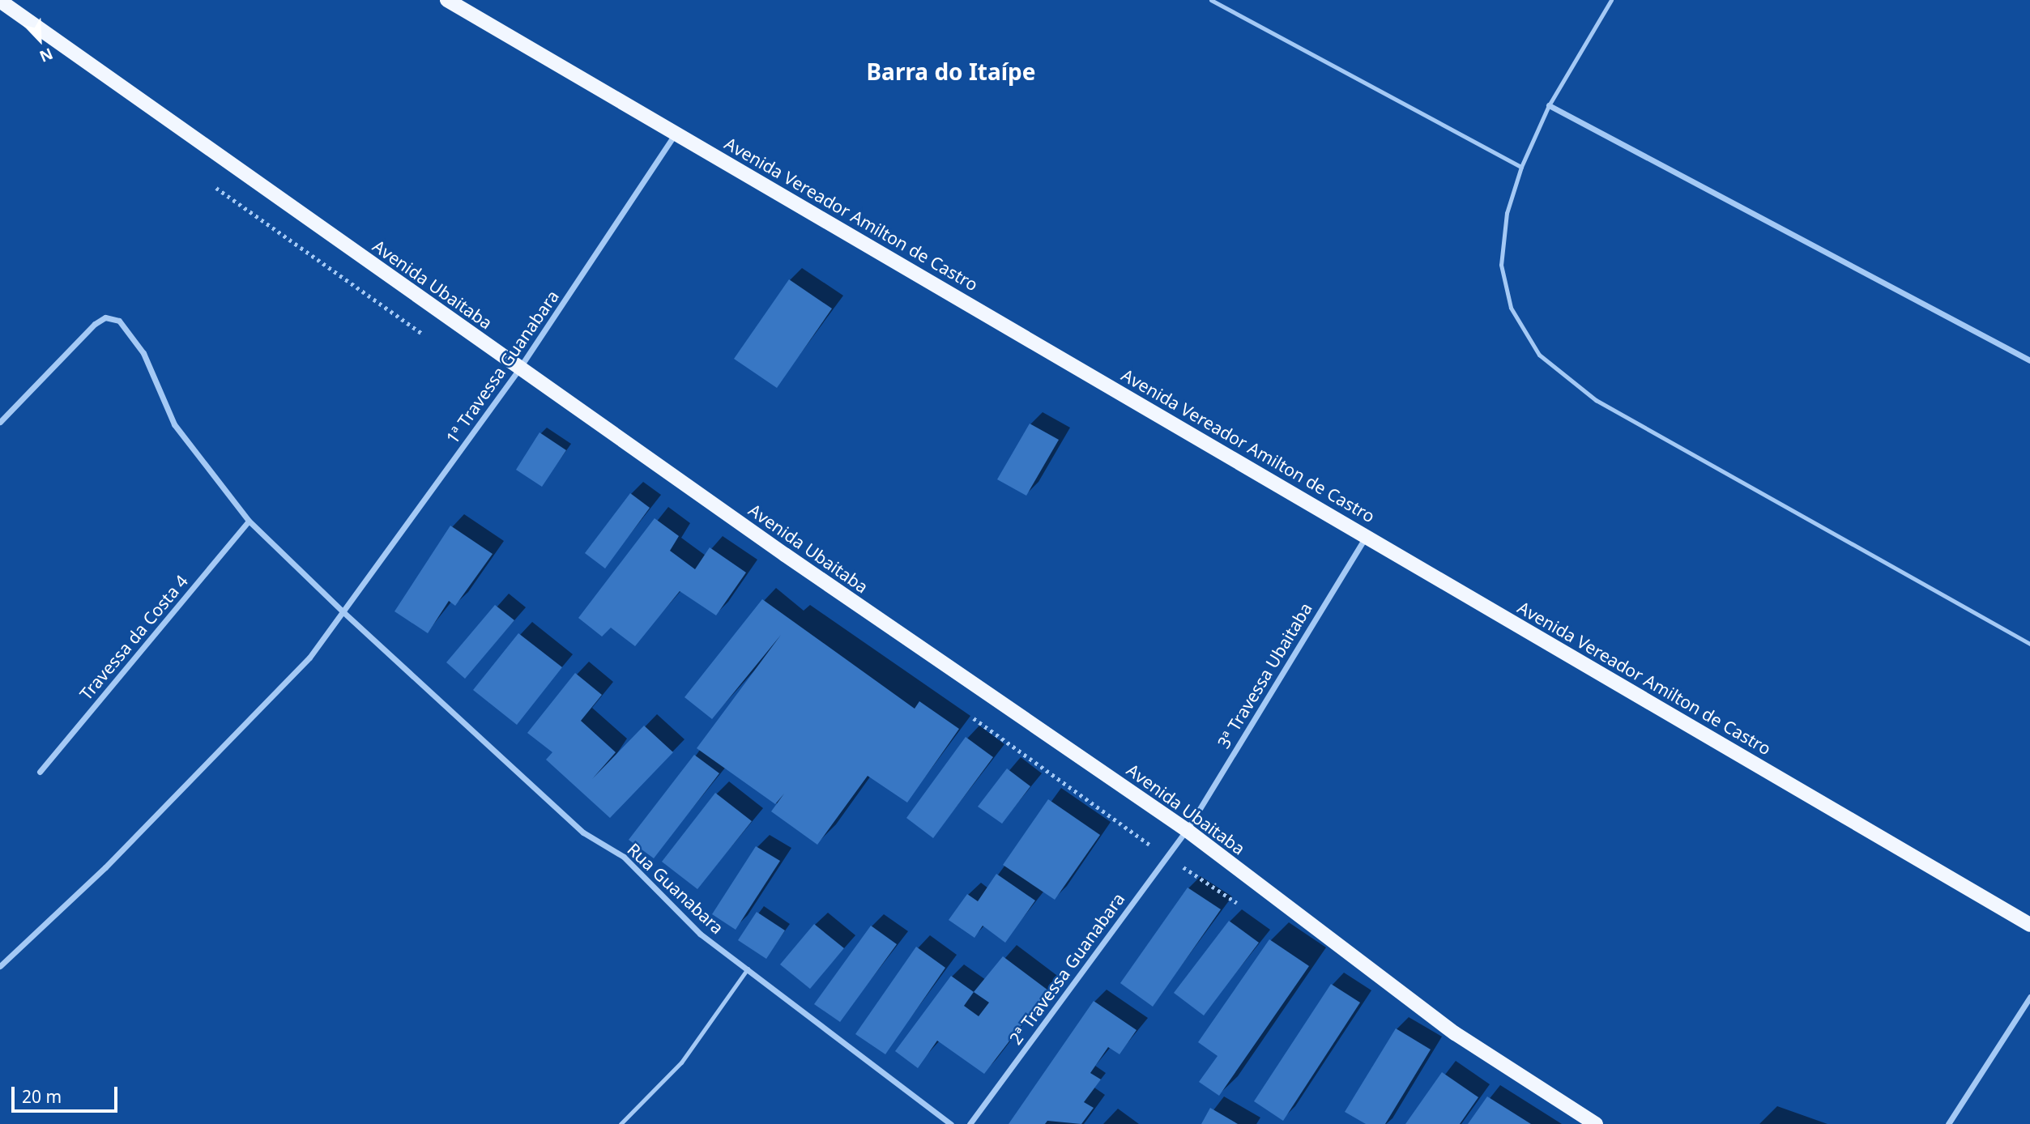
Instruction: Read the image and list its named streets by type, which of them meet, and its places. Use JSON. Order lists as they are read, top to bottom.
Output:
{
  "streets": {
    "main road": ["Avenida Vereador Amilton de Castro", "Avenida Ubaitaba"],
    "street": [
      "1ª Travessa Guanabara",
      "Travessa da Costa 4",
      "3ª Travessa Ubaitaba",
      "Rua Guanabara",
      "2ª Travessa Guanabara"
    ]
  },
  "crossings": [
    ["Avenida Vereador Amilton de Castro", "1ª Travessa Guanabara"],
    ["Avenida Vereador Amilton de Castro", "3ª Travessa Ubaitaba"],
    ["Avenida Ubaitaba", "1ª Travessa Guanabara"],
    ["Avenida Ubaitaba", "3ª Travessa Ubaitaba"],
    ["Avenida Ubaitaba", "2ª Travessa Guanabara"],
    ["1ª Travessa Guanabara", "Rua Guanabara"],
    ["Travessa da Costa 4", "Rua Guanabara"],
    ["3ª Travessa Ubaitaba", "2ª Travessa Guanabara"]
  ],
  "districts": ["Barra do Itaípe"],
  "scale_bar": "20 m",
  "north": "bottom right"
}
